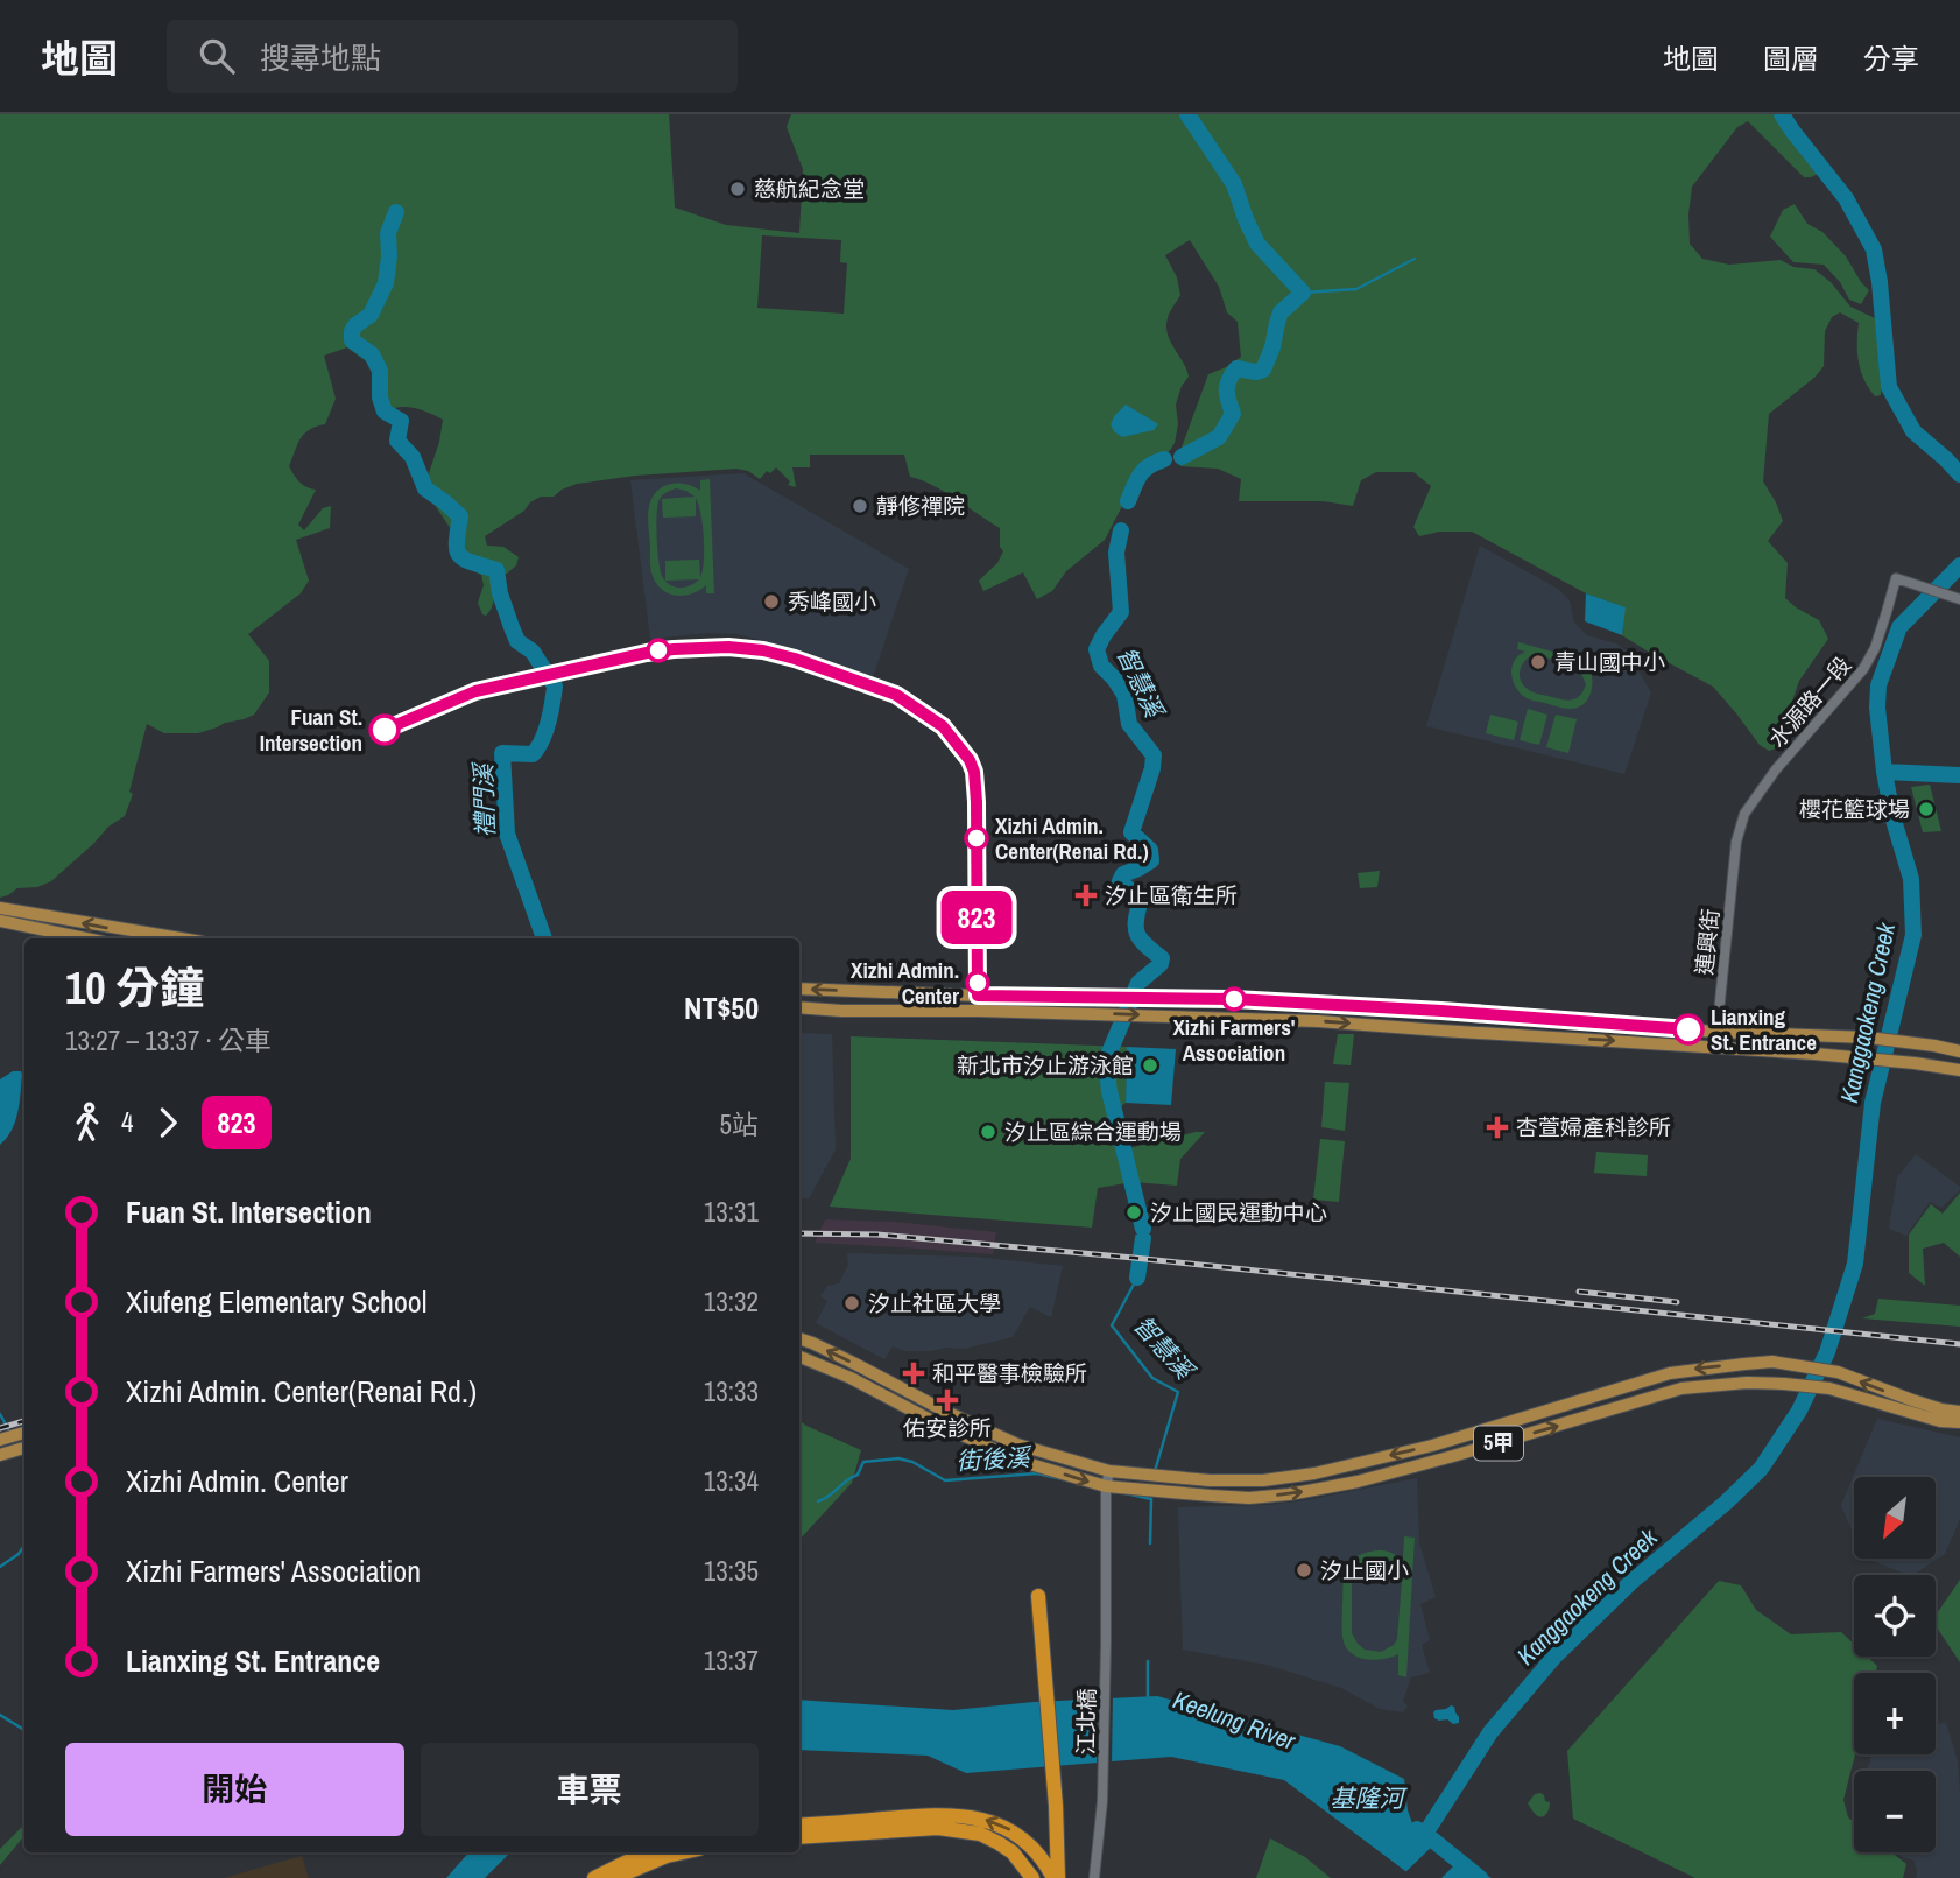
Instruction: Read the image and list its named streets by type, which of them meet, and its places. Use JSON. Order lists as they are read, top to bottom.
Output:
{
  "streets": {
    "main road": ["5甲"],
    "street": ["水源路一段", "連興街", "江北橋"]
  },
  "crossings": [
    ["水源路一段", "連興街"],
    ["5甲", "江北橋"]
  ],
  "water": [
    "智慧溪",
    "禮門溪",
    "Kanggaokeng Creek",
    "街後溪",
    "Keelung River",
    "基隆河"
  ],
  "places": {
    "other": [
      "慈航紀念堂",
      "靜修禪院",
      "秀峰國小",
      "青山國中小",
      "Fuan St. Intersection",
      "櫻花籃球場",
      "Xizhi Admin. Center(Renai Rd.)",
      "Xizhi Admin. Center",
      "Xizhi Farmers' Association",
      "Lianxing St. Entrance",
      "新北市汐止游泳館",
      "汐止區綜合運動場",
      "汐止國民運動中心",
      "汐止社區大學",
      "汐止國小"
    ],
    "health": [
      "汐止區衛生所",
      "杏萱婦產科診所",
      "和平醫事檢驗所",
      "佑安診所"
    ]
  },
  "lines": ["bus line 823"],
  "north": "bottom left",
  "page": {
    "header": "地圖",
    "search": "搜尋地點",
    "nav": ["地圖", "圖層", "分享"],
    "on_map": "823",
    "heading": ["10 分鐘", "13:27 – 13:37 · 公車", "NT$50"],
    "legs": ["4", "823", "5站"],
    "list": [
      {
        "name": "Fuan St. Intersection",
        "value": "13:31"
      },
      {
        "name": "Xiufeng Elementary School",
        "value": "13:32"
      },
      {
        "name": "Xizhi Admin. Center(Renai Rd.)",
        "value": "13:33"
      },
      {
        "name": "Xizhi Admin. Center",
        "value": "13:34"
      },
      {
        "name": "Xizhi Farmers' Association",
        "value": "13:35"
      },
      {
        "name": "Lianxing St. Entrance",
        "value": "13:37"
      }
    ],
    "map_buttons": ["+", "−"],
    "buttons": ["開始", "車票"]
  }
}
